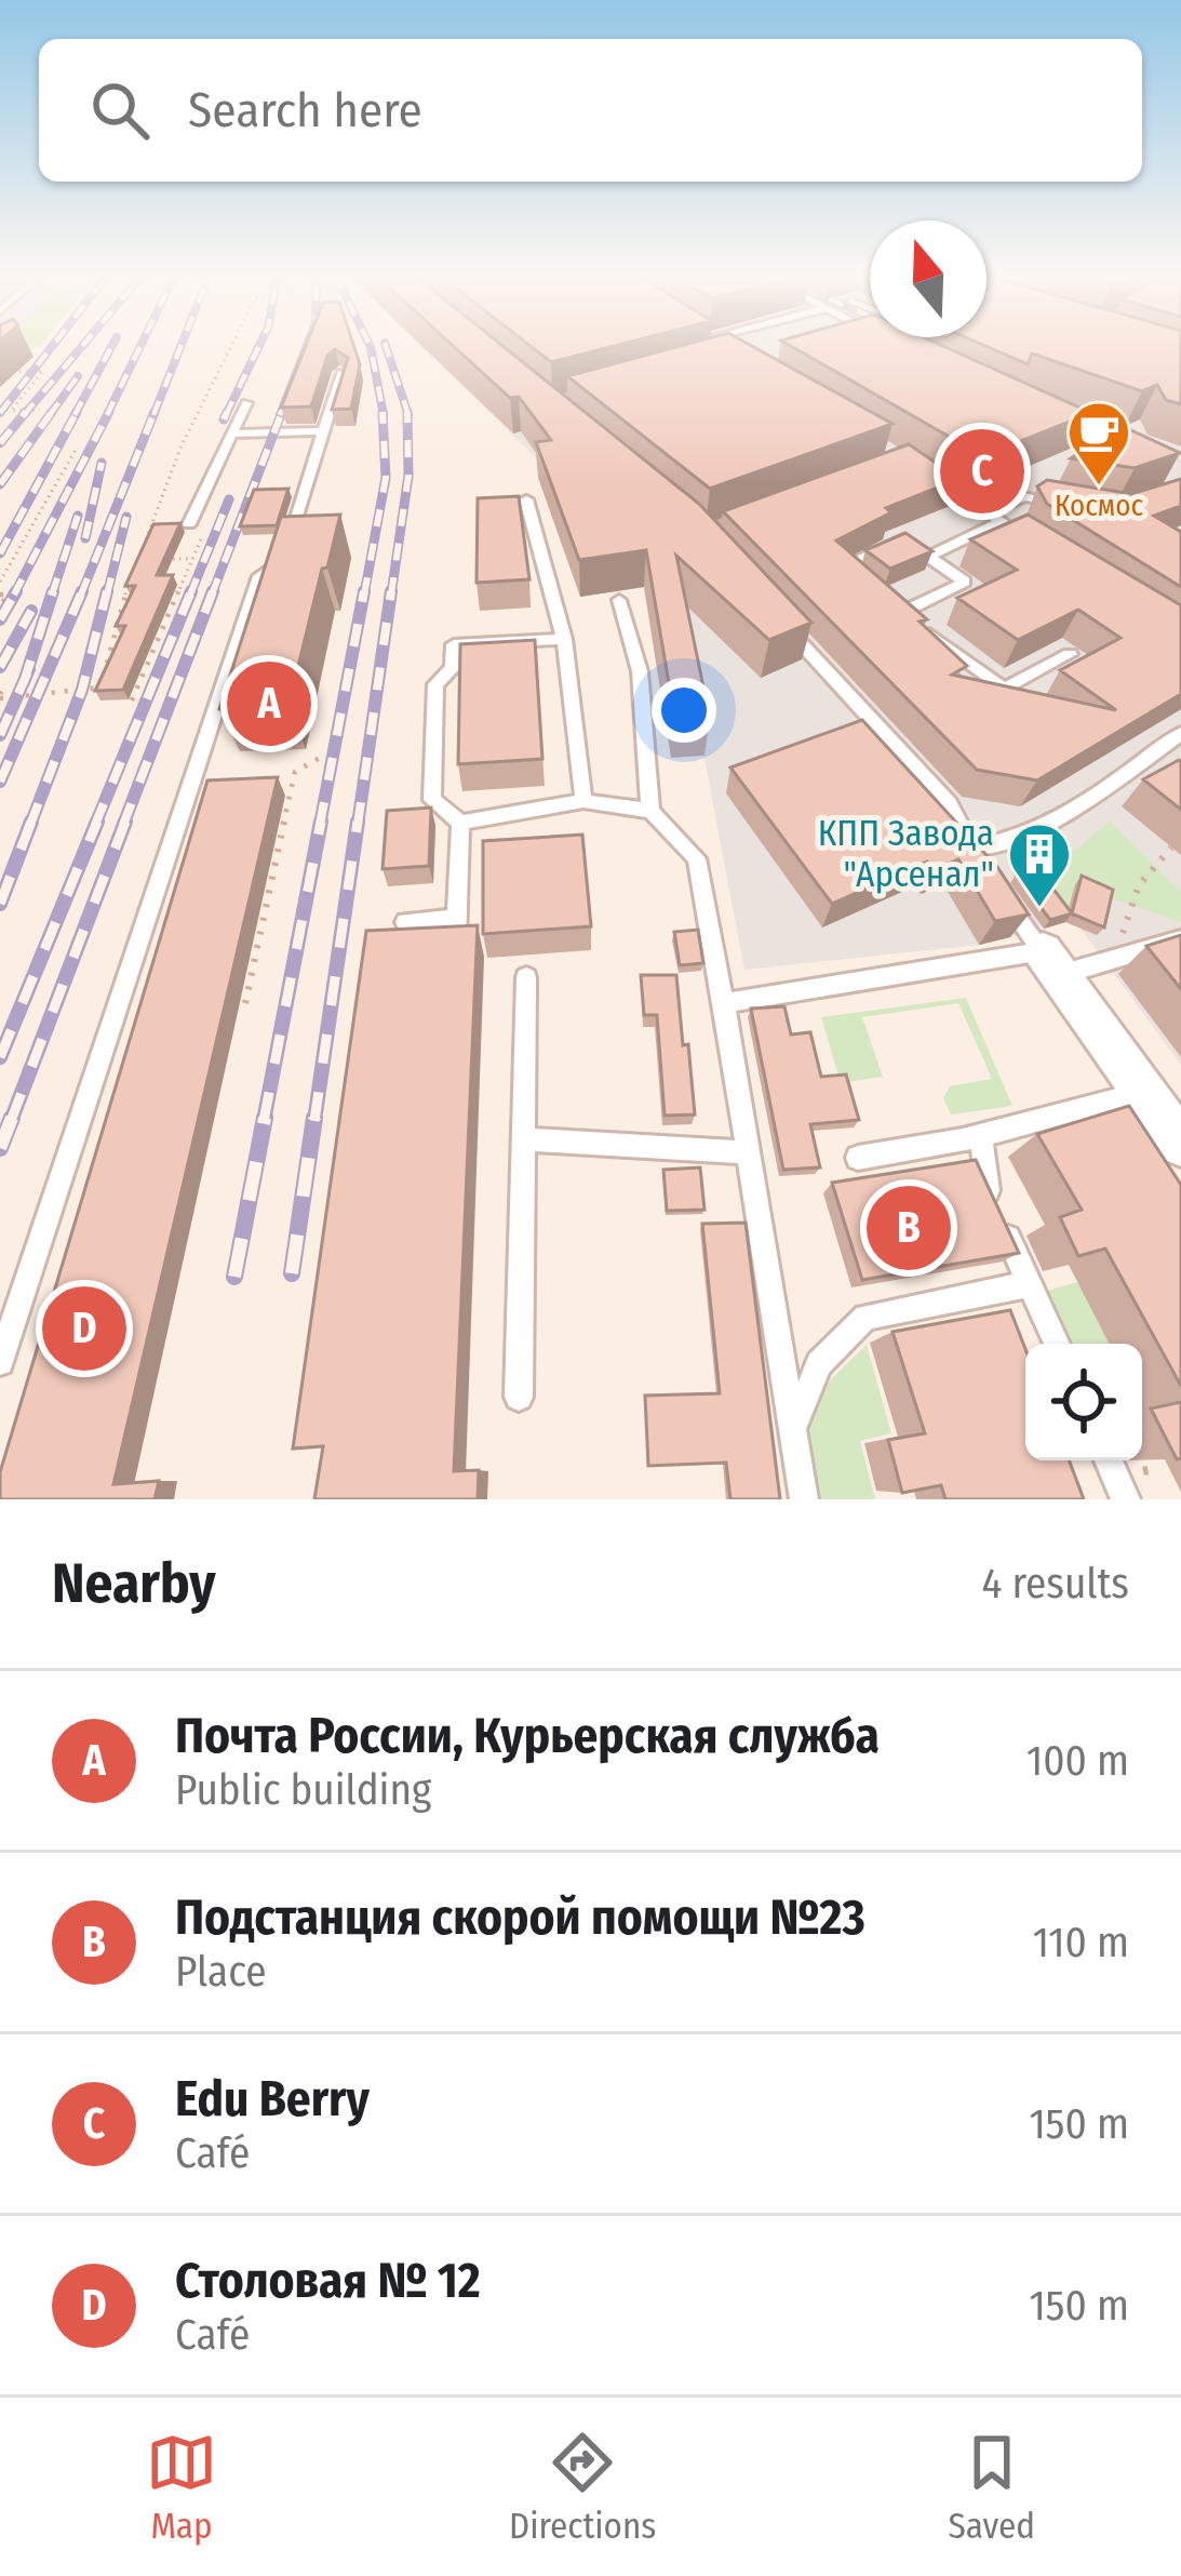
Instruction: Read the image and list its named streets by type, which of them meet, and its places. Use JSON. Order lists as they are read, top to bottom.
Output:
{
  "places": {
    "cafe": ["Космос"],
    "building": ["КПП Завода \"Арсенал\""]
  },
  "north": "top",
  "page": {
    "search": "Search here",
    "pins": [
      "C",
      "A",
      "B",
      "D"
    ],
    "heading": ["Nearby", "4 results"],
    "list": [
      {
        "mark": "A",
        "name": "Почта России, Курьерская служба",
        "note": "Public building",
        "value": "100 m"
      },
      {
        "mark": "B",
        "name": "Подстанция скорой помощи №23",
        "note": "Place",
        "value": "110 m"
      },
      {
        "mark": "C",
        "name": "Edu Berry",
        "note": "Café",
        "value": "150 m"
      },
      {
        "mark": "D",
        "name": "Столовая № 12",
        "note": "Café",
        "value": "150 m"
      }
    ],
    "nav": ["Map", "Directions", "Saved"]
  }
}
